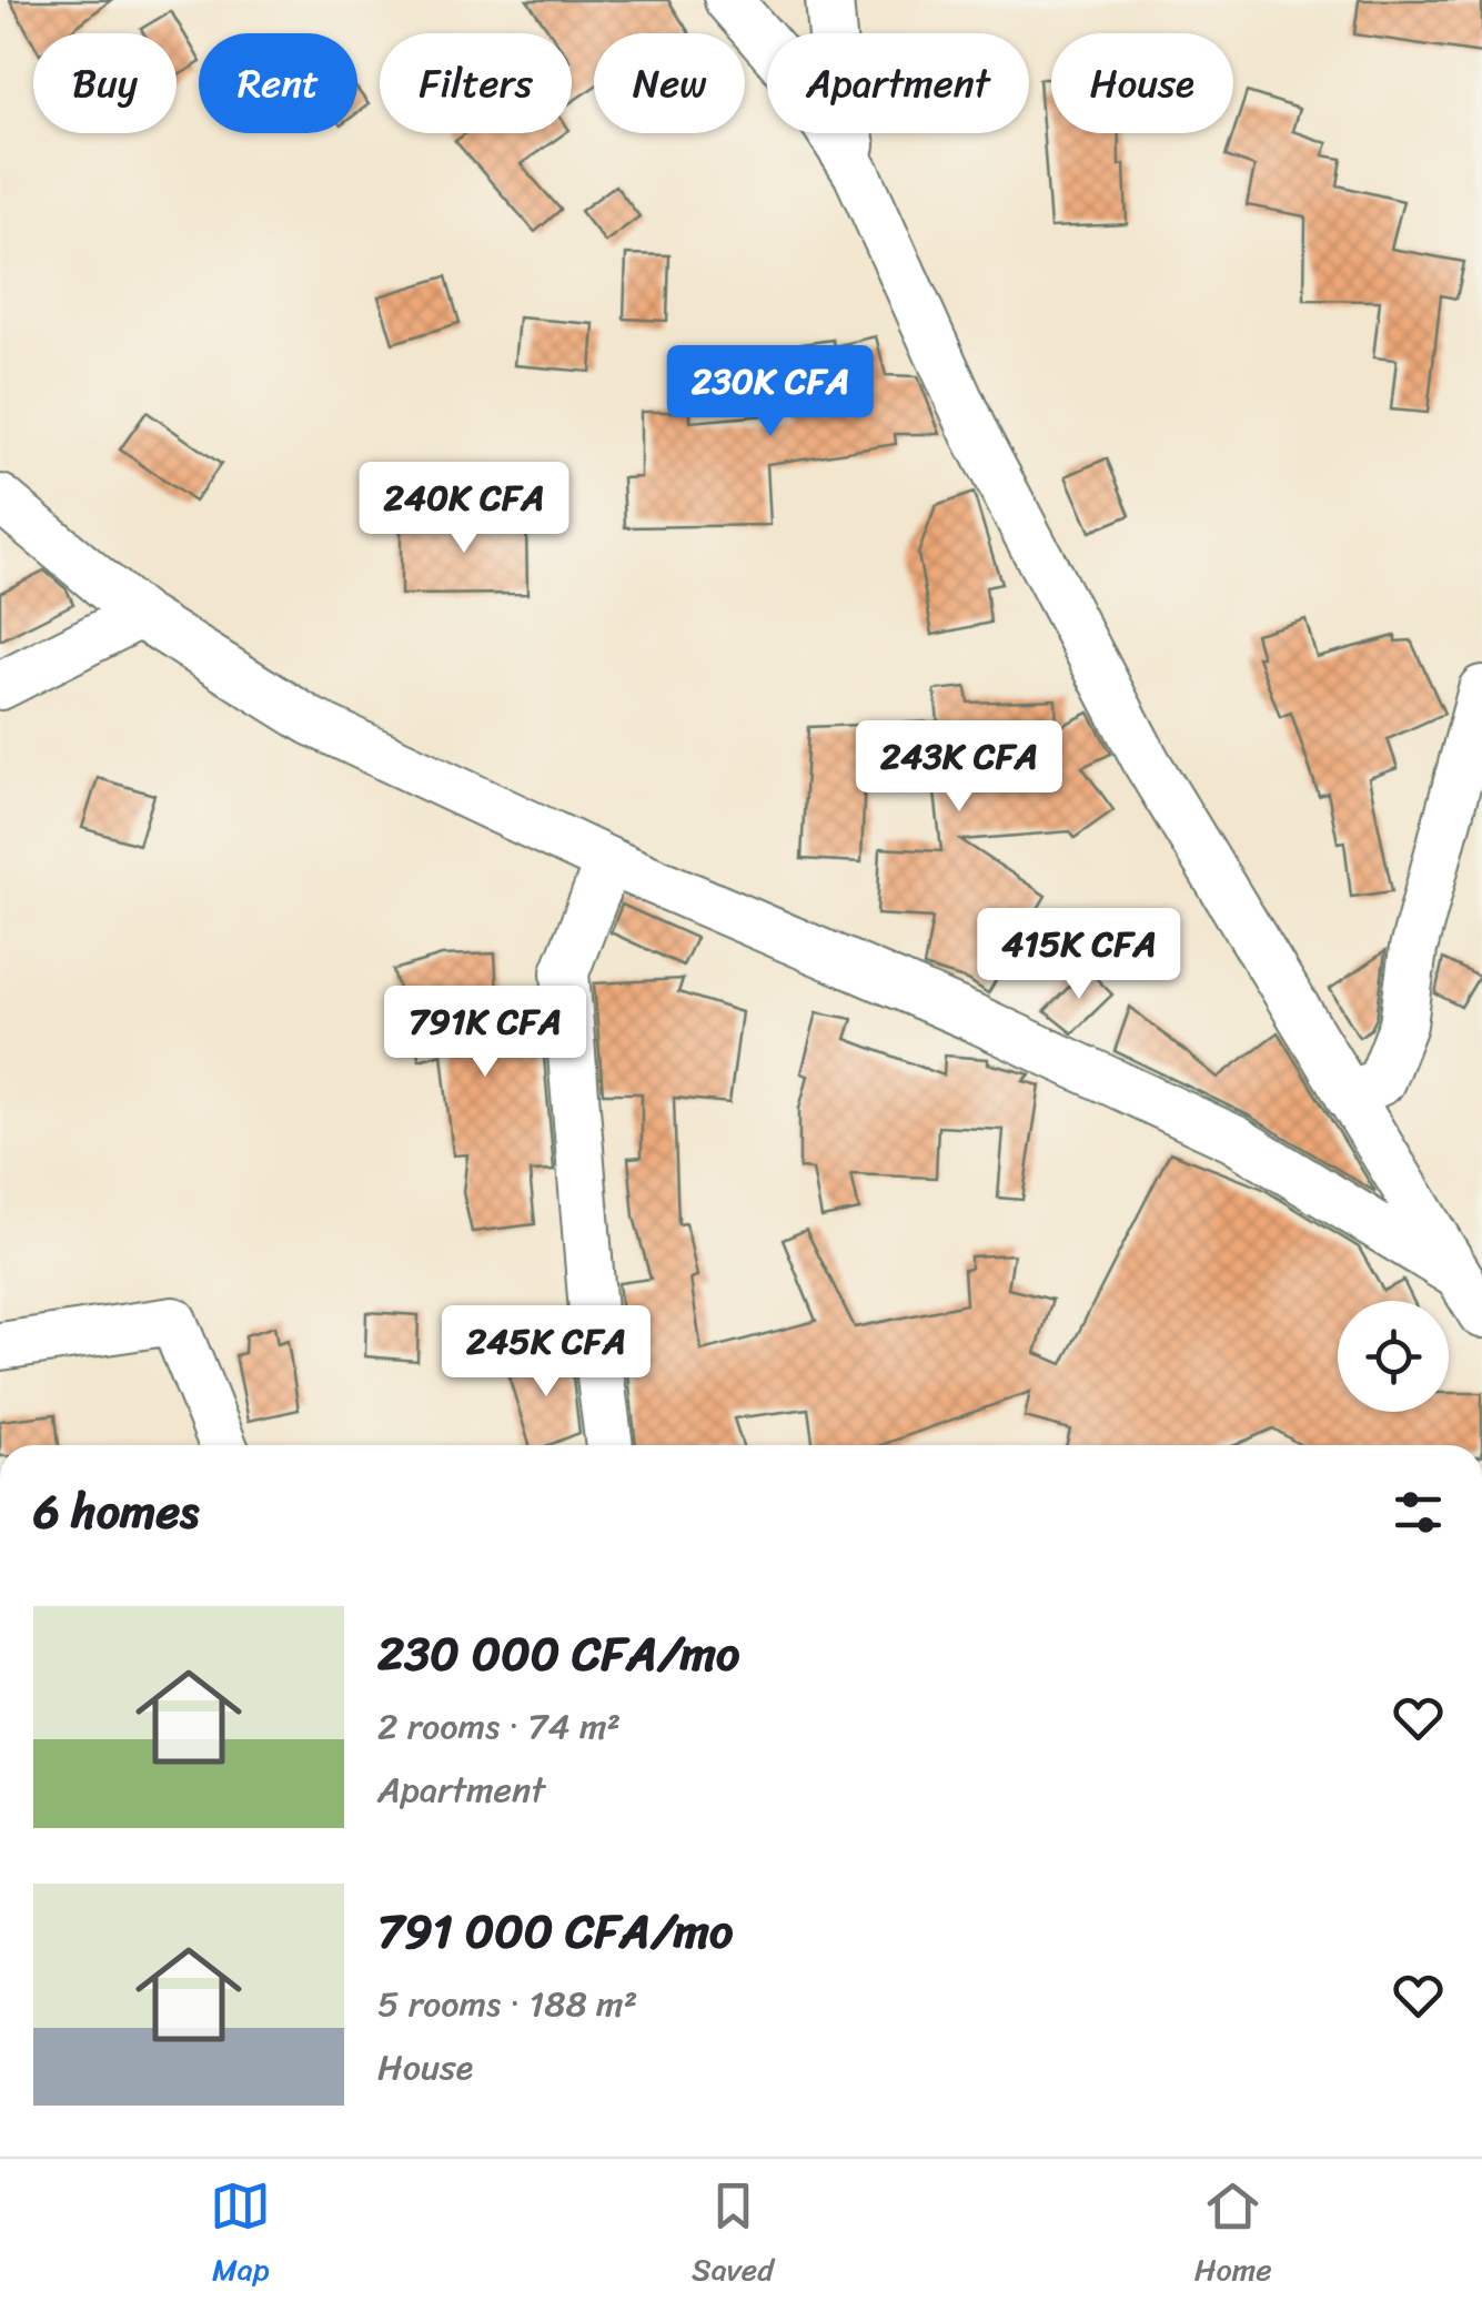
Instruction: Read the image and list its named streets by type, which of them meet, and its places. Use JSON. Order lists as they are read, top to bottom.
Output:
{
  "page": {
    "chip": [
      "Buy",
      "Rent",
      "Filters",
      "New",
      "Apartment",
      "House"
    ],
    "price": [
      "230K CFA",
      "240K CFA",
      "243K CFA",
      "415K CFA",
      "791K CFA",
      "245K CFA"
    ],
    "heading": "6 homes",
    "list": [
      {
        "name": "230 000 CFA/mo",
        "note": "2 rooms · 74 m² · Apartment"
      },
      {
        "name": "791 000 CFA/mo",
        "note": "5 rooms · 188 m² · House"
      }
    ],
    "tabs": ["Map", "Saved", "Home"]
  }
}
